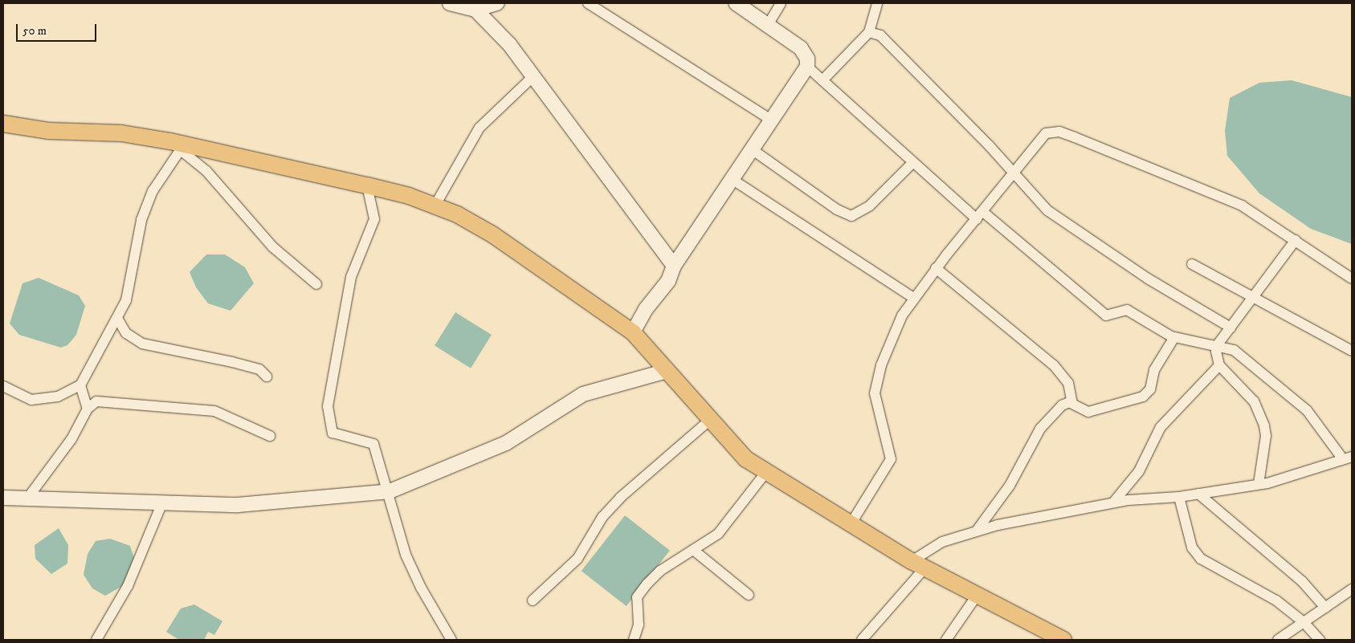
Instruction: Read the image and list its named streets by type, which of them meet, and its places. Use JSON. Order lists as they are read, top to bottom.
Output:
{
  "scale_bar": "50 m"
}
